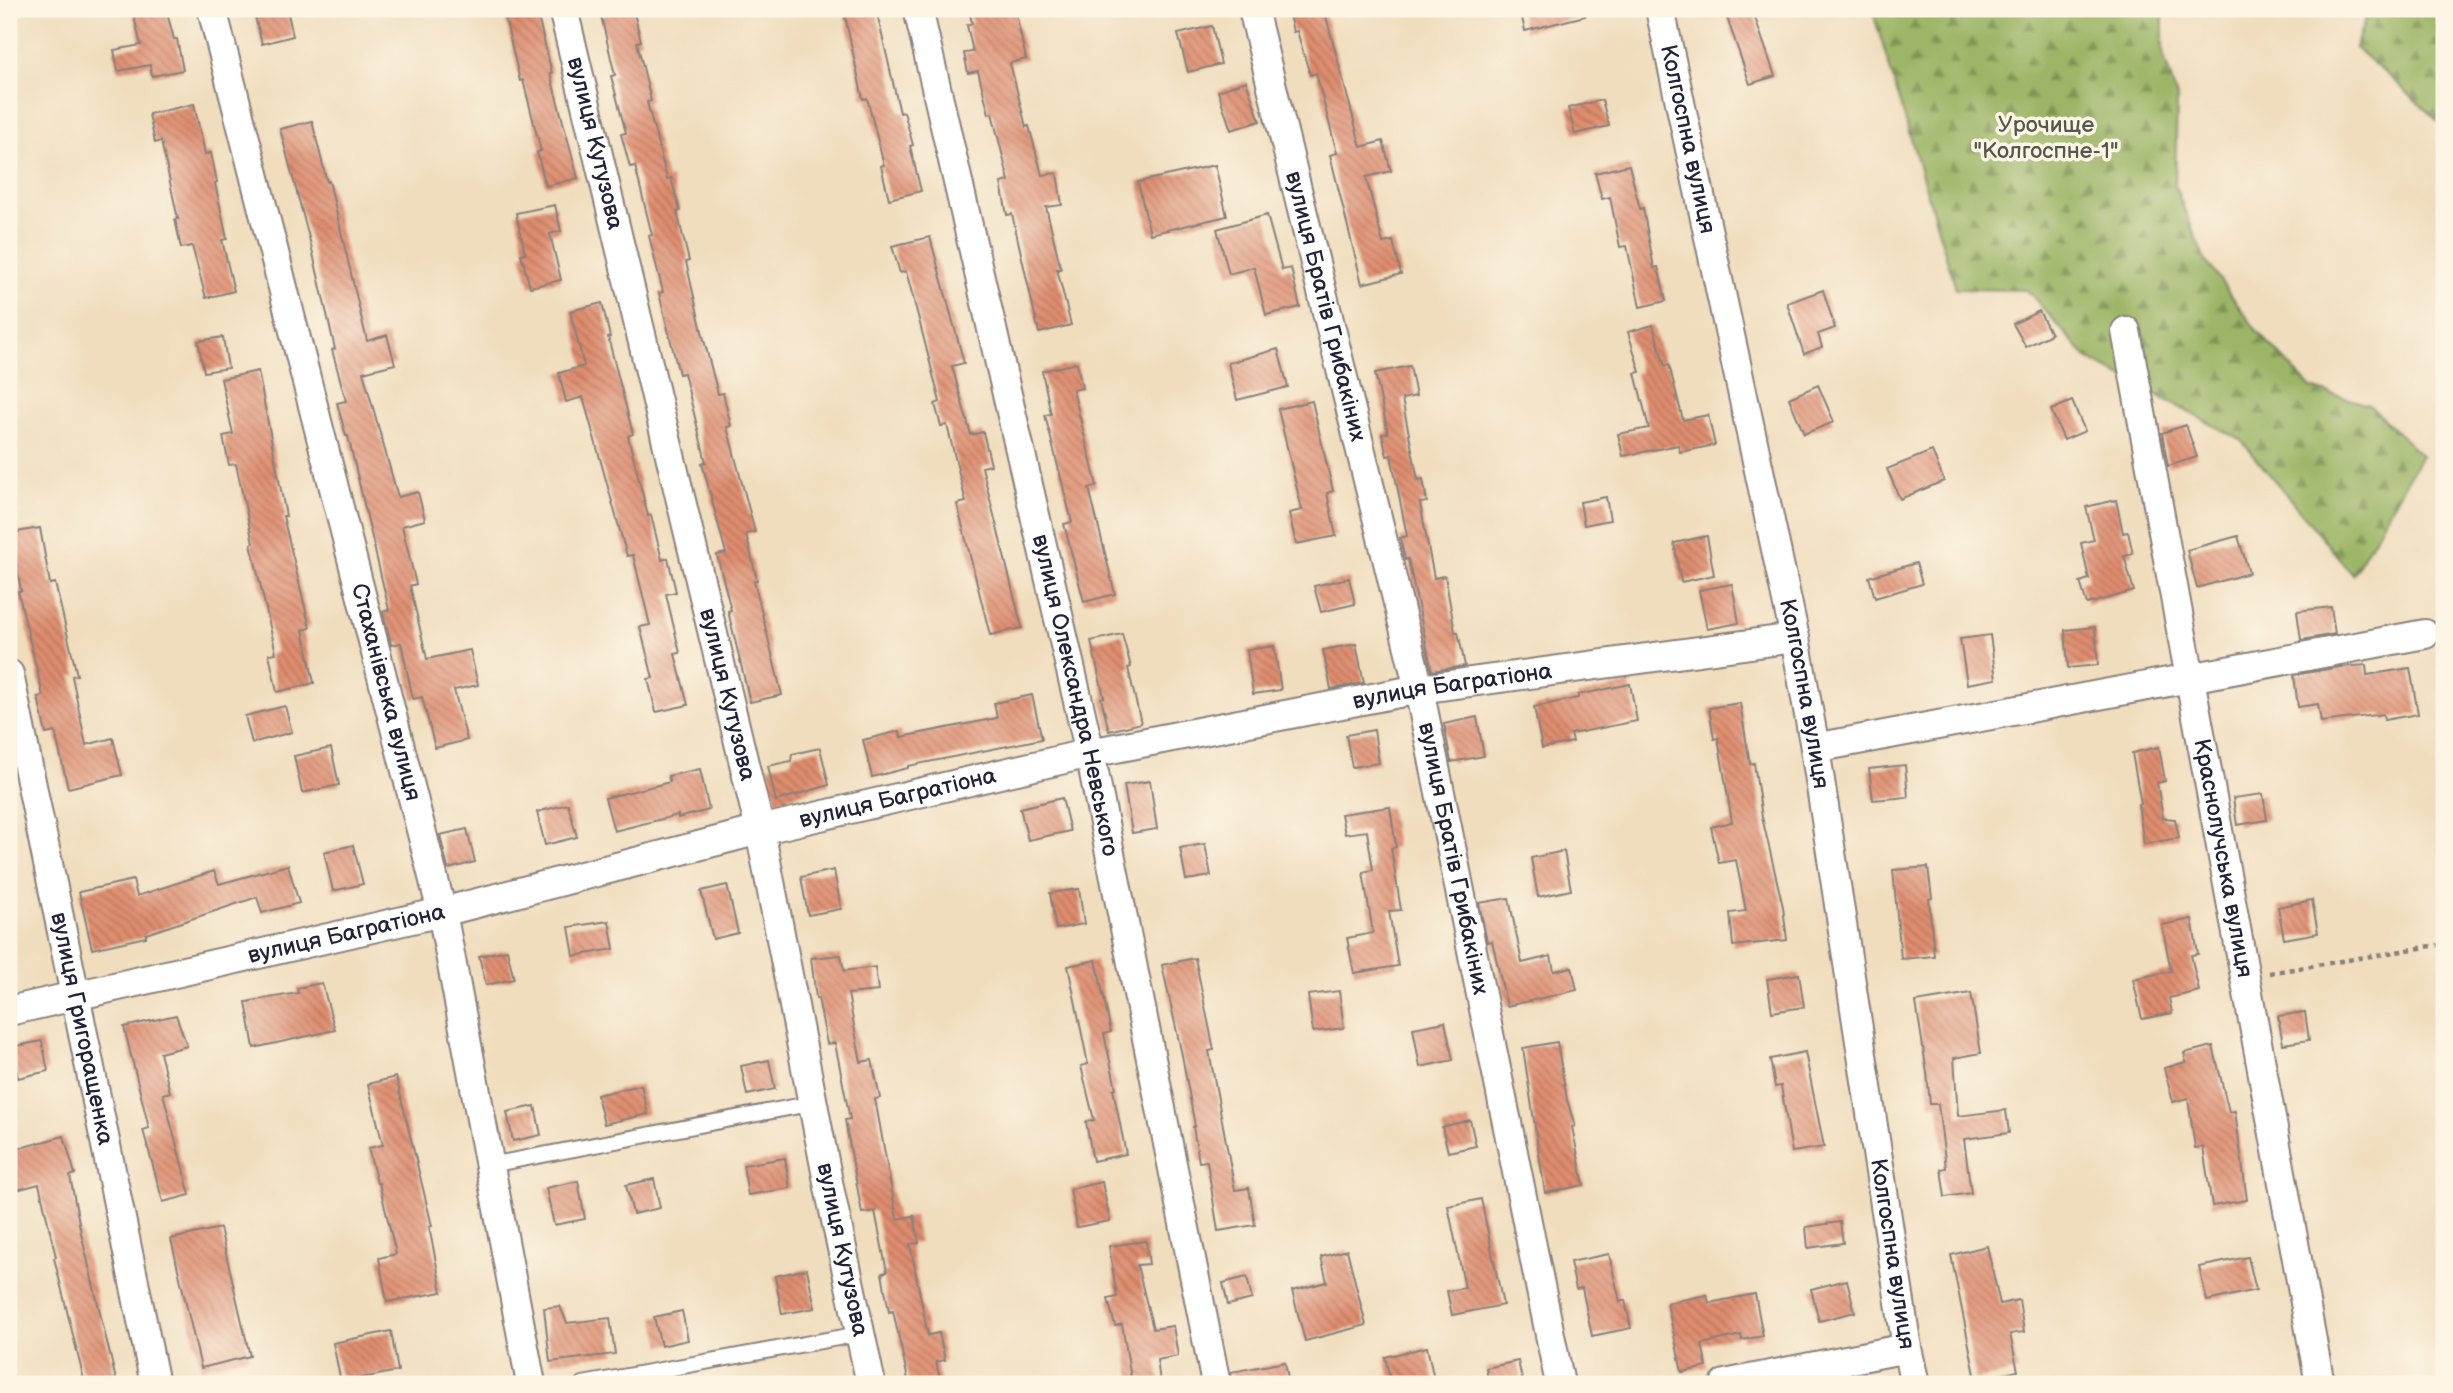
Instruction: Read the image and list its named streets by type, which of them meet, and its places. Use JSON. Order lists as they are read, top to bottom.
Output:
{
  "streets": {
    "street": [
      "Колгоспна вулиця",
      "вулиця Кутузова",
      "вулиця Братів Грибакіних",
      "вулиця Багратіона",
      "Стаханівська вулиця",
      "вулиця Олександра Невського",
      "Краснолучська вулиця",
      "вулиця Григоращенка"
    ]
  },
  "crossings": [
    ["Колгоспна вулиця", "вулиця Багратіона"],
    ["вулиця Кутузова", "вулиця Багратіона"],
    ["вулиця Братів Грибакіних", "вулиця Багратіона"],
    ["вулиця Багратіона", "Стаханівська вулиця"],
    ["вулиця Багратіона", "вулиця Олександра Невського"],
    ["вулиця Багратіона", "вулиця Григоращенка"]
  ],
  "parks": ["Урочище \"Колгоспне-1\""]
}
